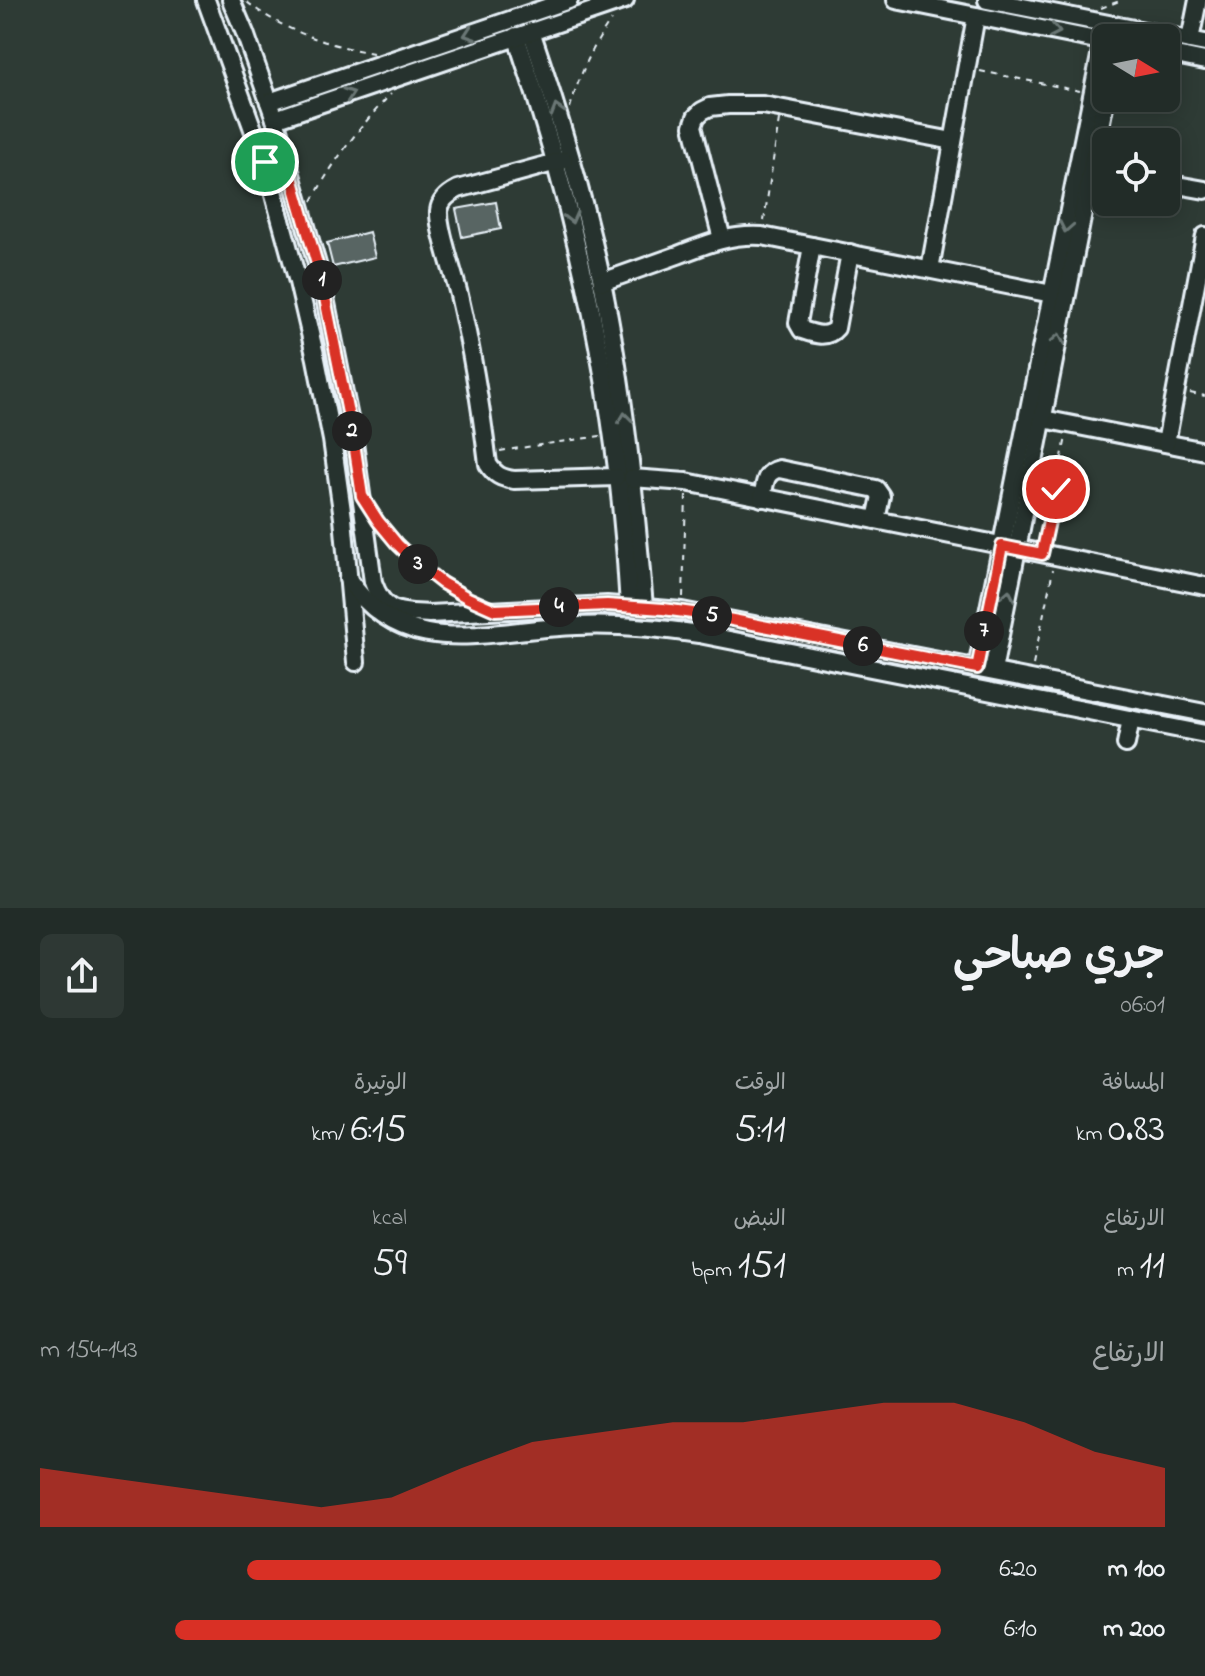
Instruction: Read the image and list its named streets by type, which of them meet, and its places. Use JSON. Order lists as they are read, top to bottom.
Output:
{
  "north": "right",
  "page": {
    "pins": [
      "1",
      "2",
      "3",
      "4",
      "5",
      "7",
      "6"
    ],
    "heading": ["جري صباحي", "06:01"],
    "stats": [
      ["المسافة", "0.83 km"],
      ["الوقت", "5:11"],
      ["الوتيرة", "6:15 /km"],
      ["الارتفاع", "11 m"],
      ["النبض", "151 bpm"],
      ["kcal", "59"]
    ],
    "chart": ["الارتفاع", "143–154 m"],
    "list": [
      {
        "name": "100 m",
        "note": "6:20"
      },
      {
        "name": "200 m",
        "note": "6:10"
      }
    ]
  }
}
